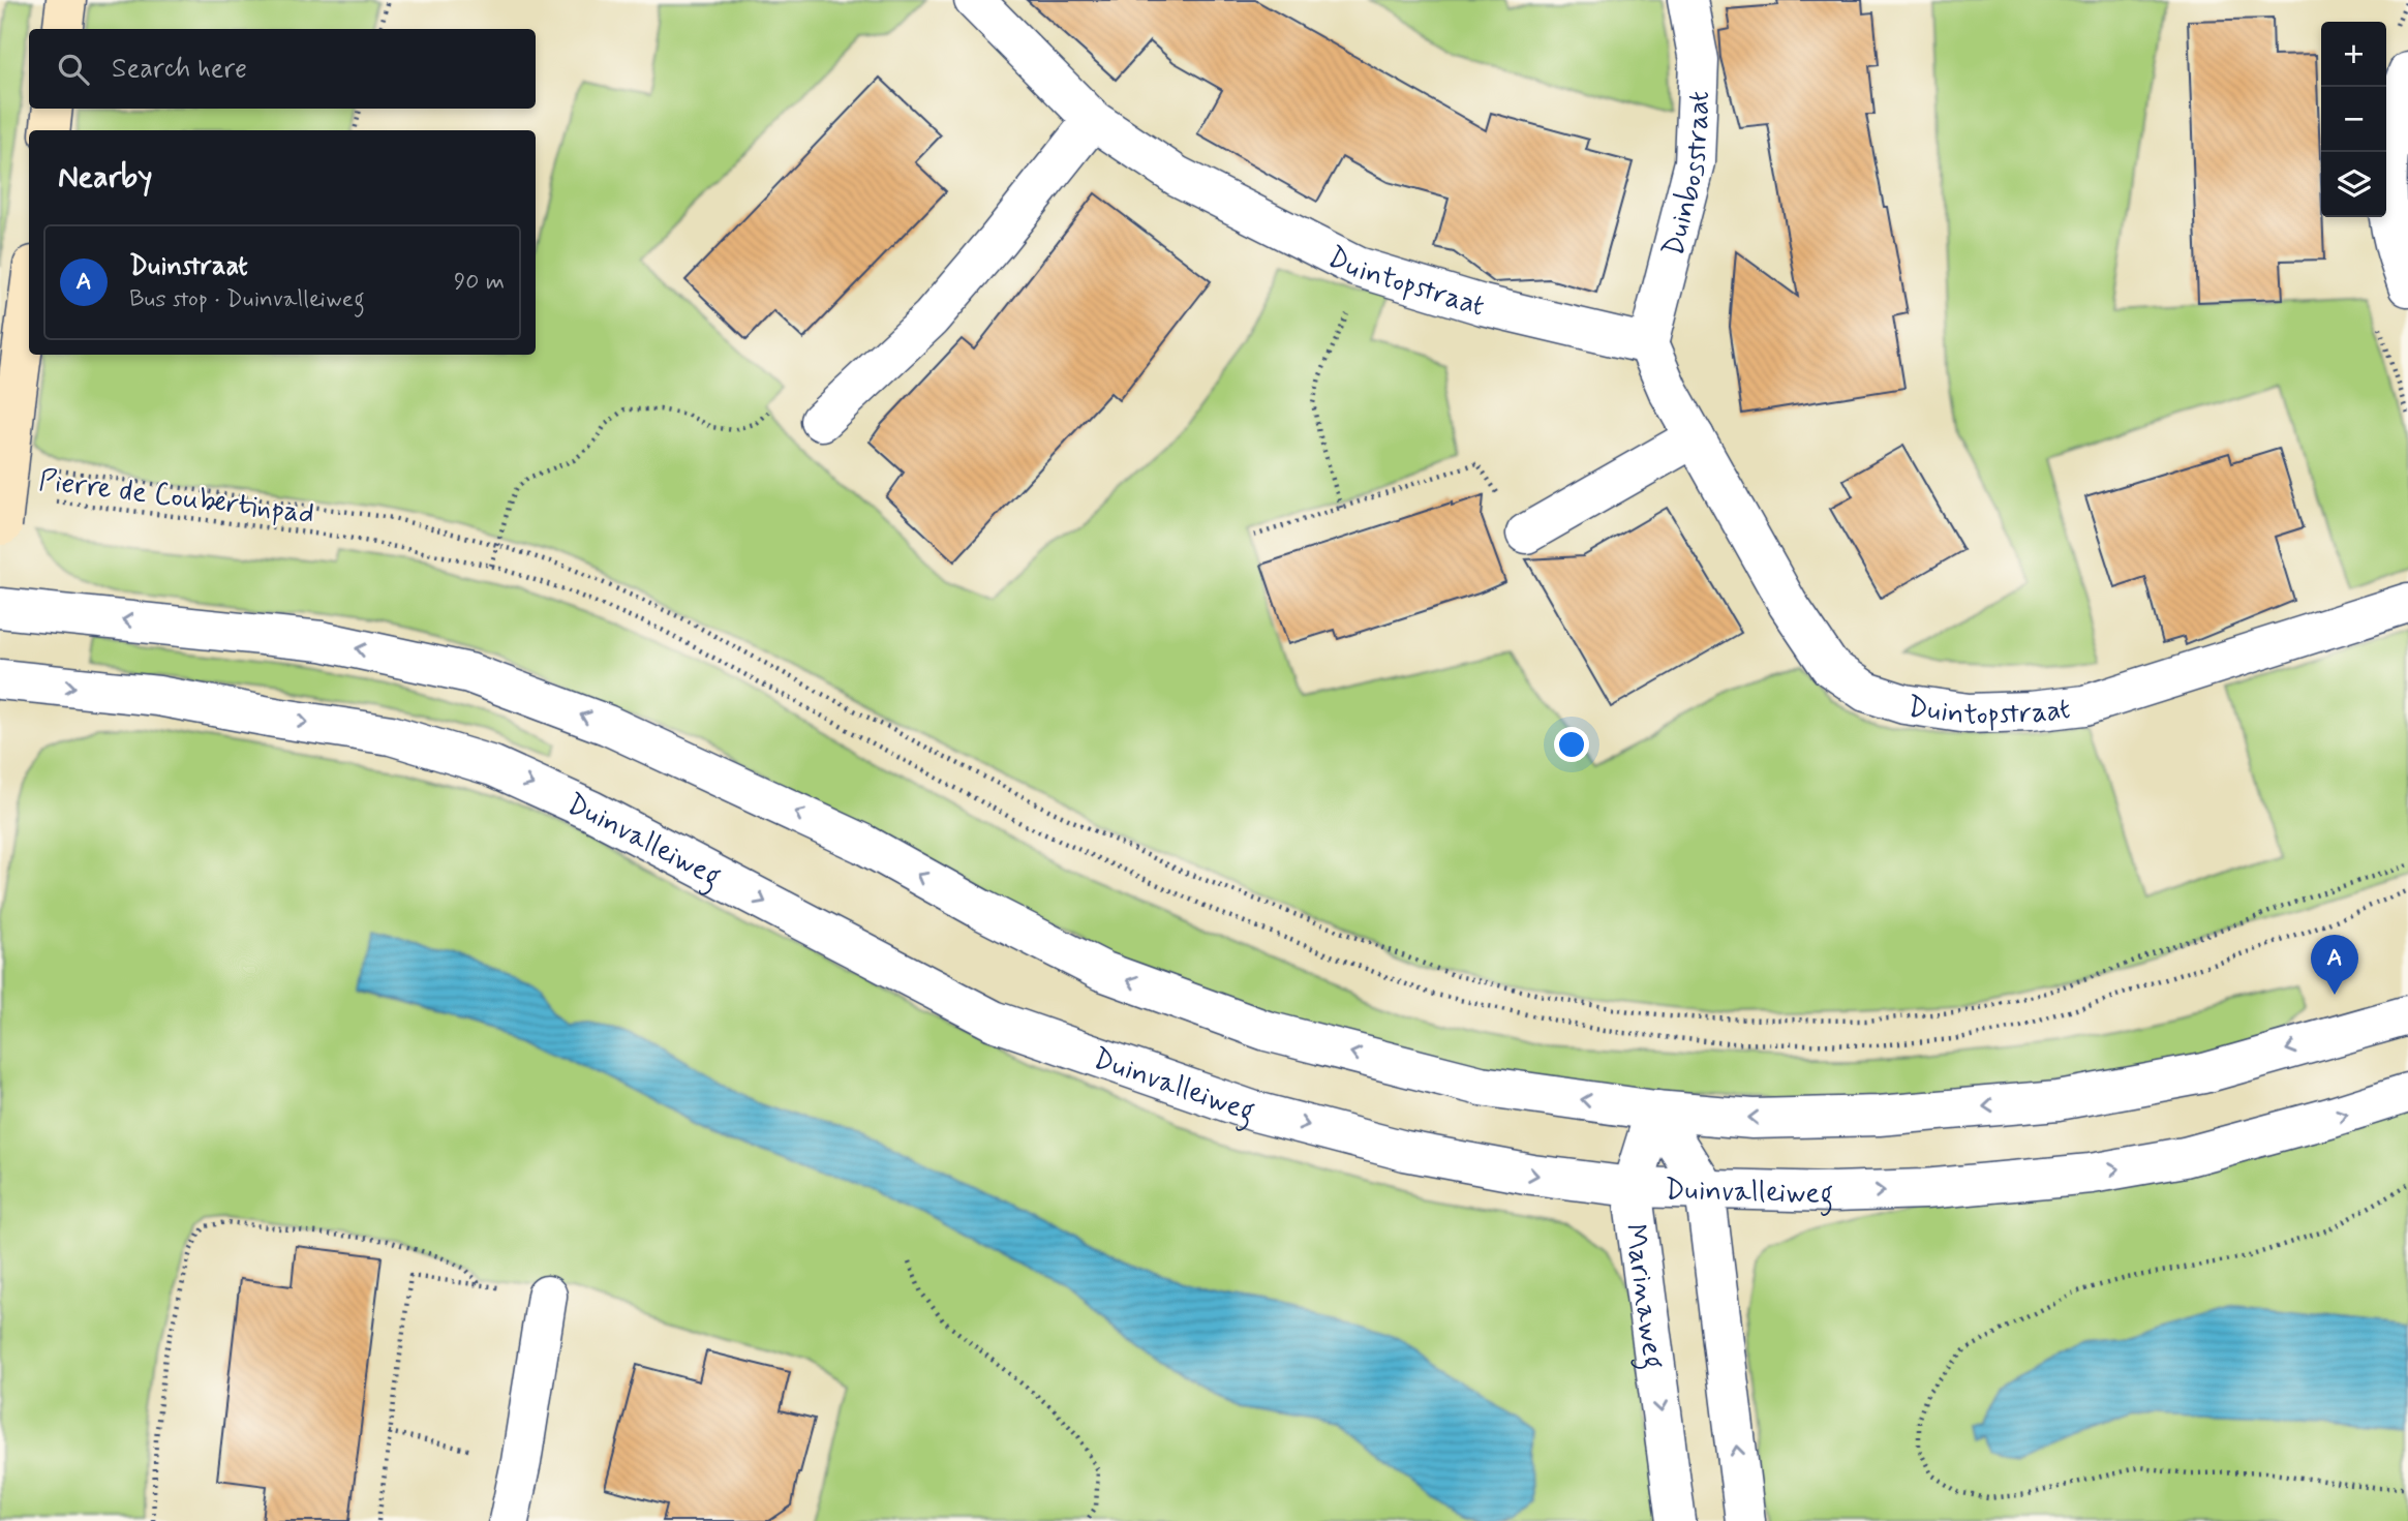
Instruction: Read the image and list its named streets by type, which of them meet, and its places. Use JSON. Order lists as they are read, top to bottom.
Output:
{
  "streets": {
    "street": [
      "Duinbosstraat",
      "Duintopstraat",
      "Duinvalleiweg",
      "Marinaweg"
    ],
    "path": ["Pierre de Coubertinpad"]
  },
  "crossings": [
    ["Duinbosstraat", "Duintopstraat"],
    ["Duinvalleiweg", "Marinaweg"]
  ],
  "page": {
    "map_buttons": ["+", "−"],
    "search": "Search here",
    "heading": "Nearby",
    "list": [
      {
        "mark": "A",
        "name": "Duinstraat",
        "note": "Bus stop · Duinvalleiweg",
        "value": "90 m"
      }
    ],
    "pins": "A"
  }
}
